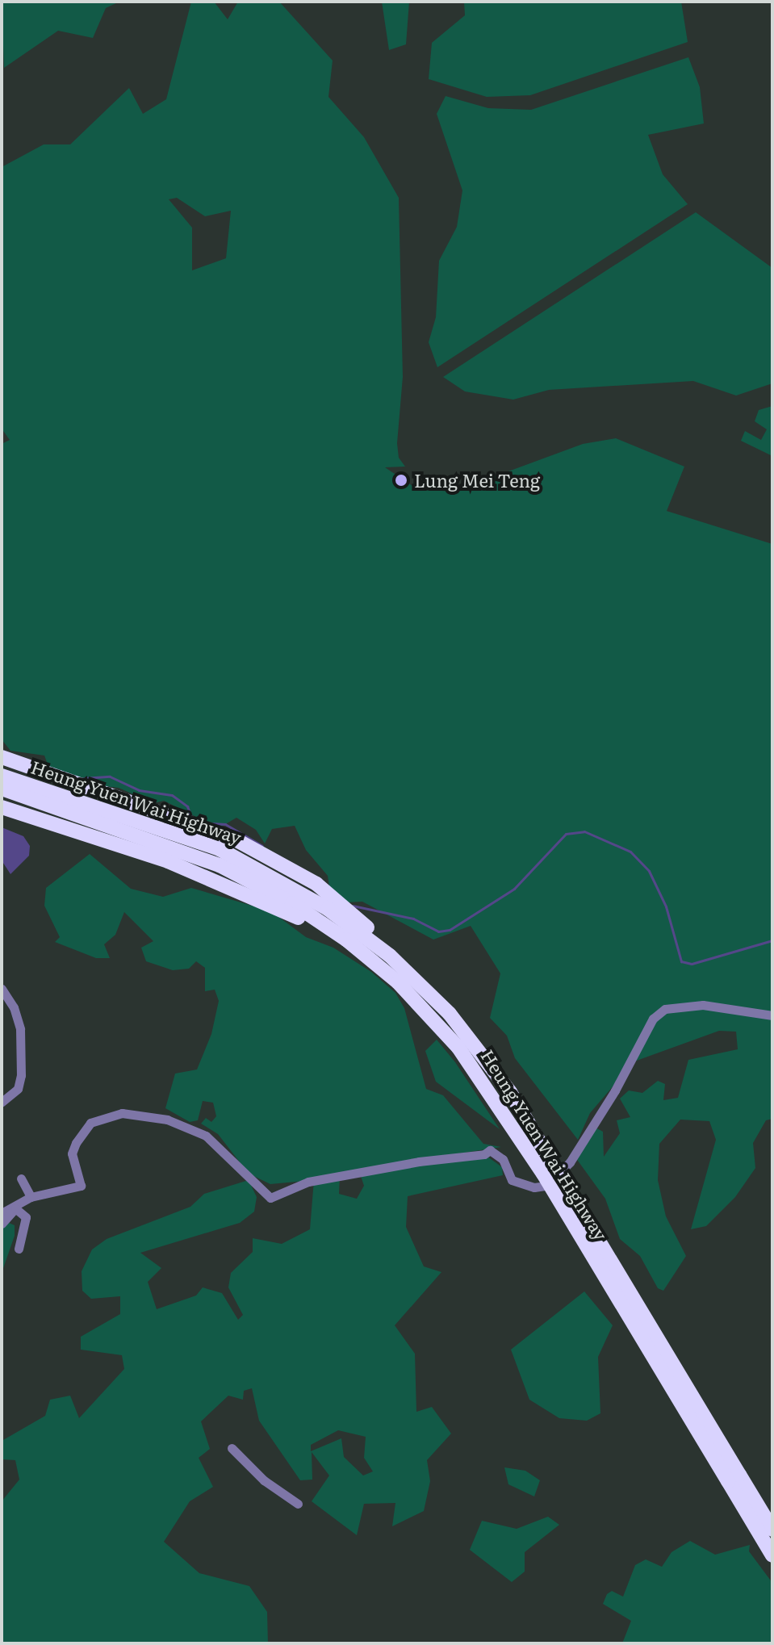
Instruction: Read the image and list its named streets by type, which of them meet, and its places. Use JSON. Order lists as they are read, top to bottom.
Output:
{
  "streets": {
    "highway": ["Heung Yuen Wai Highway"]
  },
  "places": ["Lung Mei Teng"]
}
